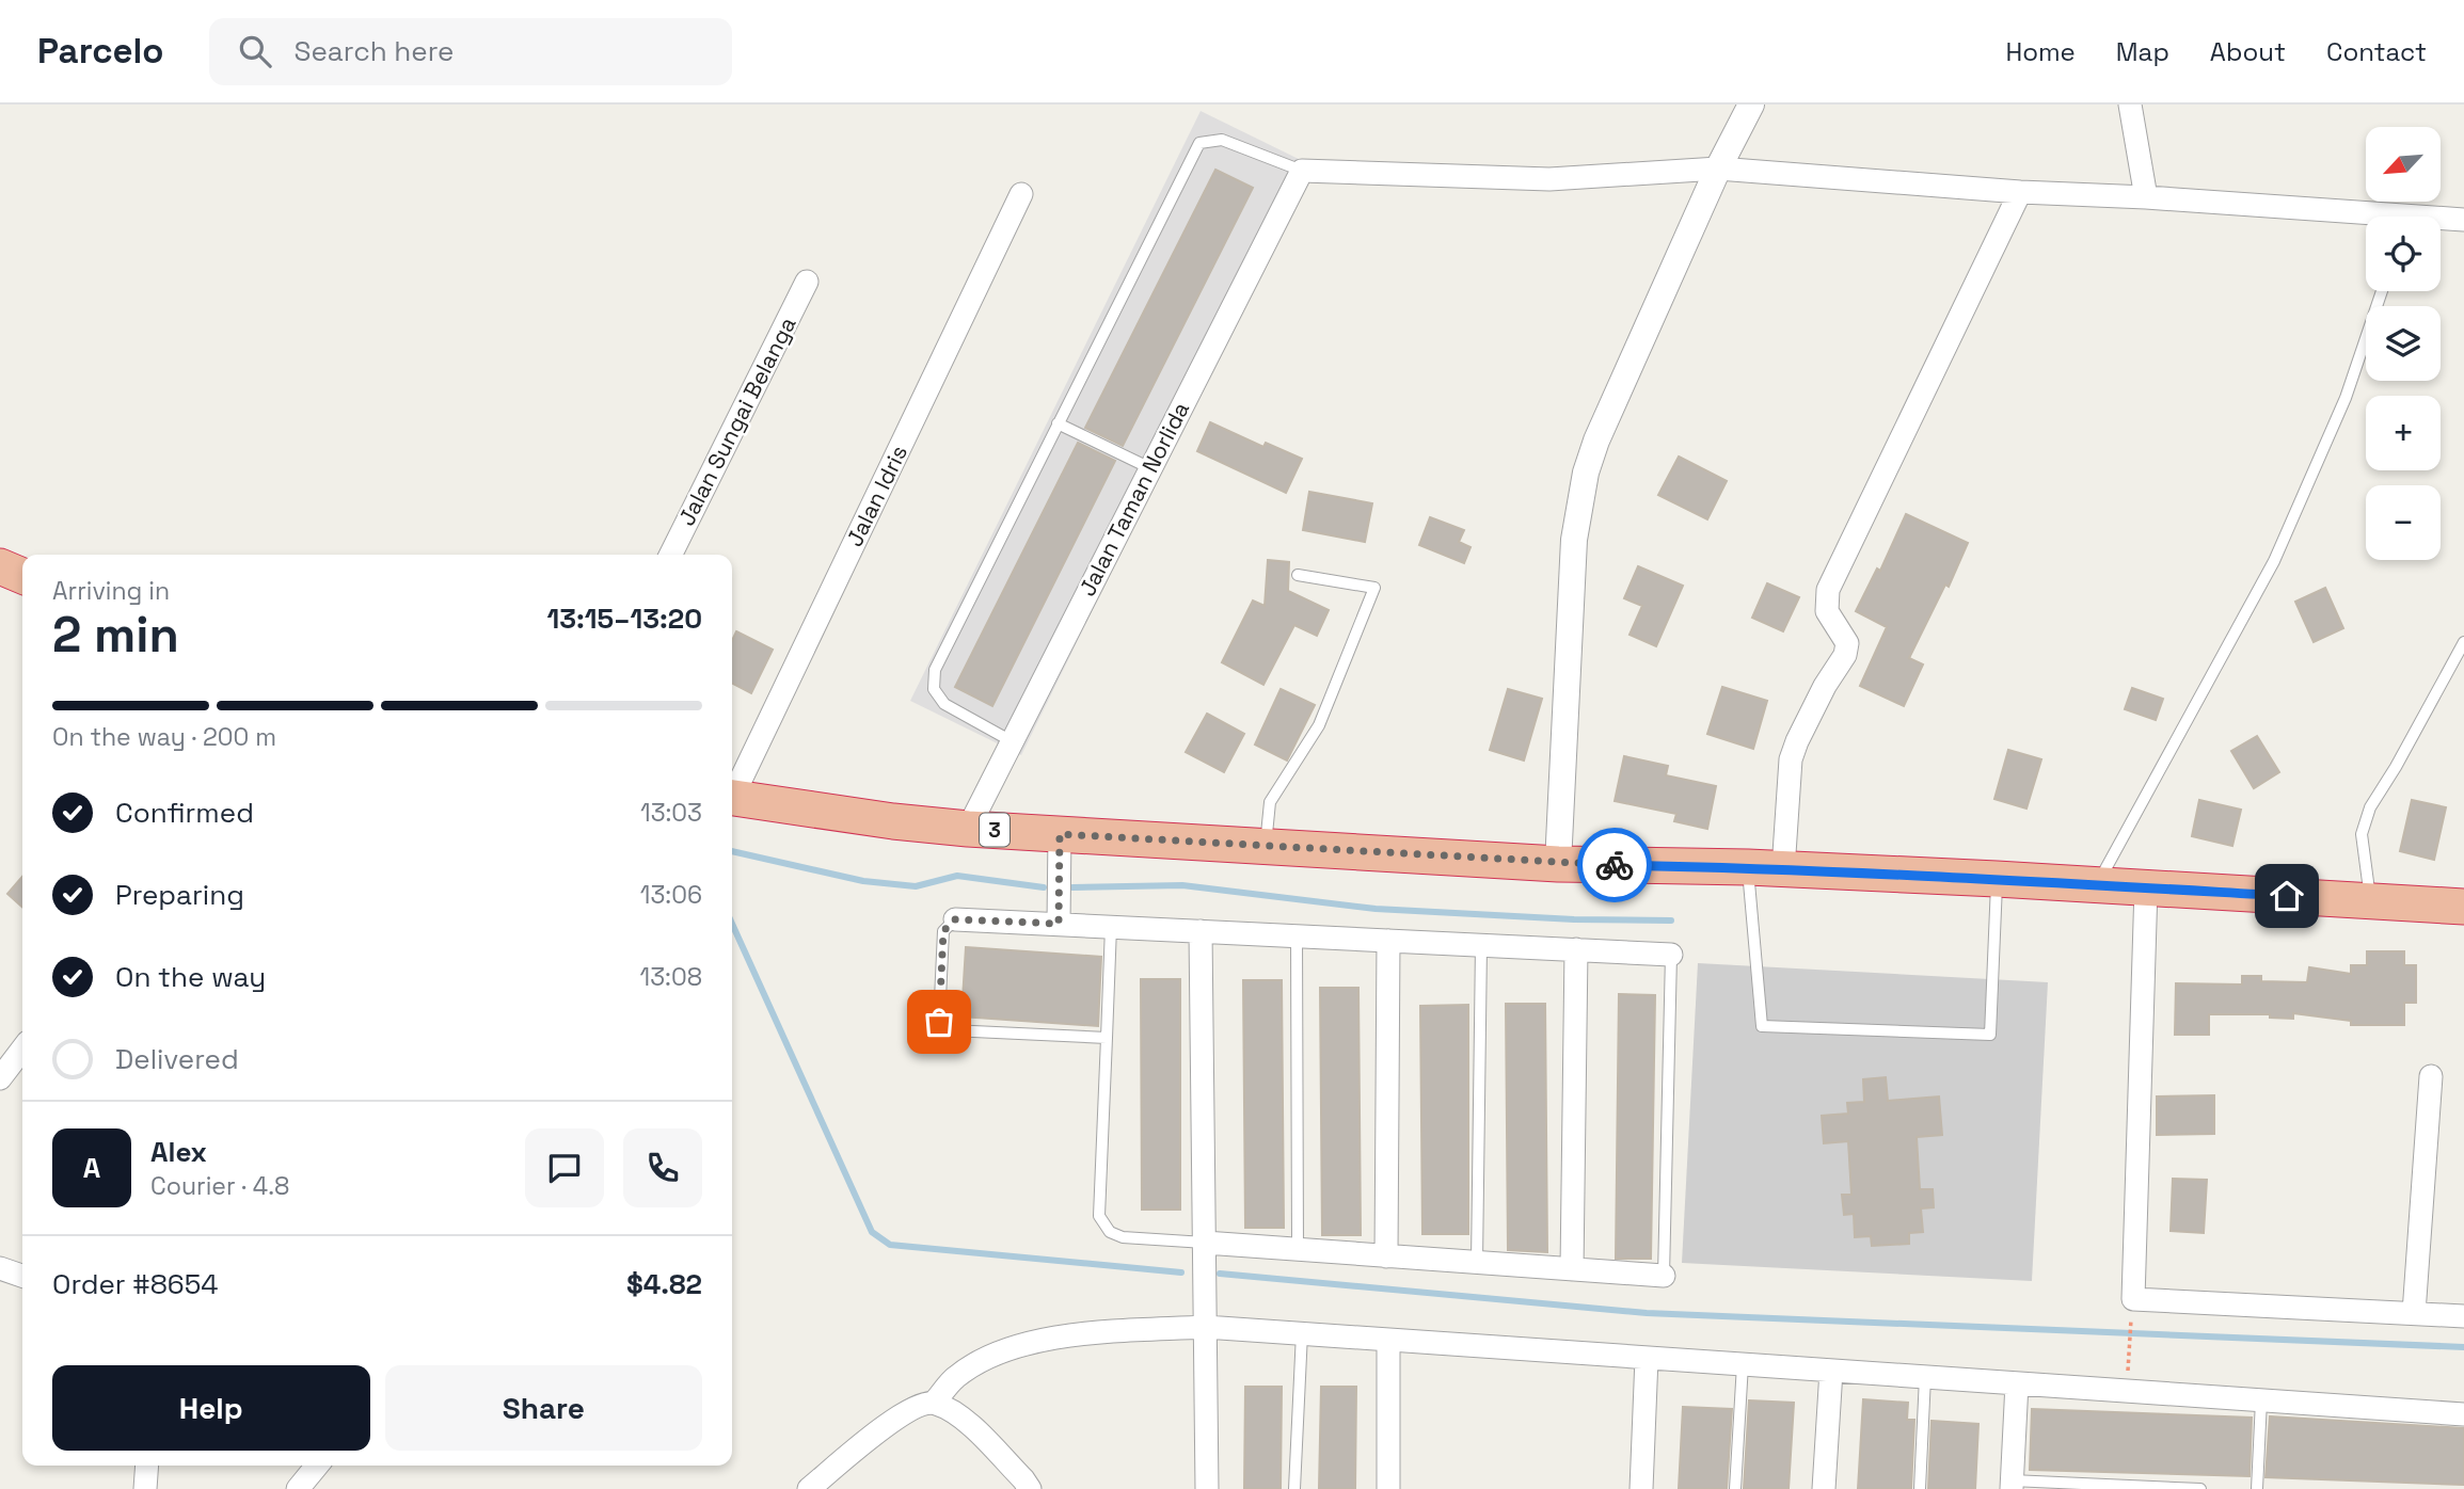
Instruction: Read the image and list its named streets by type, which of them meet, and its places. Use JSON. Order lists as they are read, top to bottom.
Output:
{
  "streets": {
    "highway": ["3"],
    "street": ["Jalan Sungai Belanga", "Jalan Idris", "Jalan Taman Norlida"]
  },
  "crossings": [
    ["Jalan Taman Norlida", "3"]
  ],
  "north": "bottom left",
  "page": {
    "header": "Parcelo",
    "search": "Search here",
    "nav": [
      "Home",
      "Map",
      "About",
      "Contact"
    ],
    "map_buttons": ["+", "−"],
    "heading": ["2 min", "Arriving in", "13:15–13:20"],
    "panel": [
      "Alex",
      "Courier · 4.8",
      "Order #8654",
      "$4.82"
    ],
    "bar": "On the way · 200 m",
    "list": [
      ["Confirmed", "13:03"],
      ["Preparing", "13:06"],
      ["On the way", "13:08"],
      "Delivered"
    ],
    "round": "A",
    "buttons": ["Help", "Share"]
  }
}
